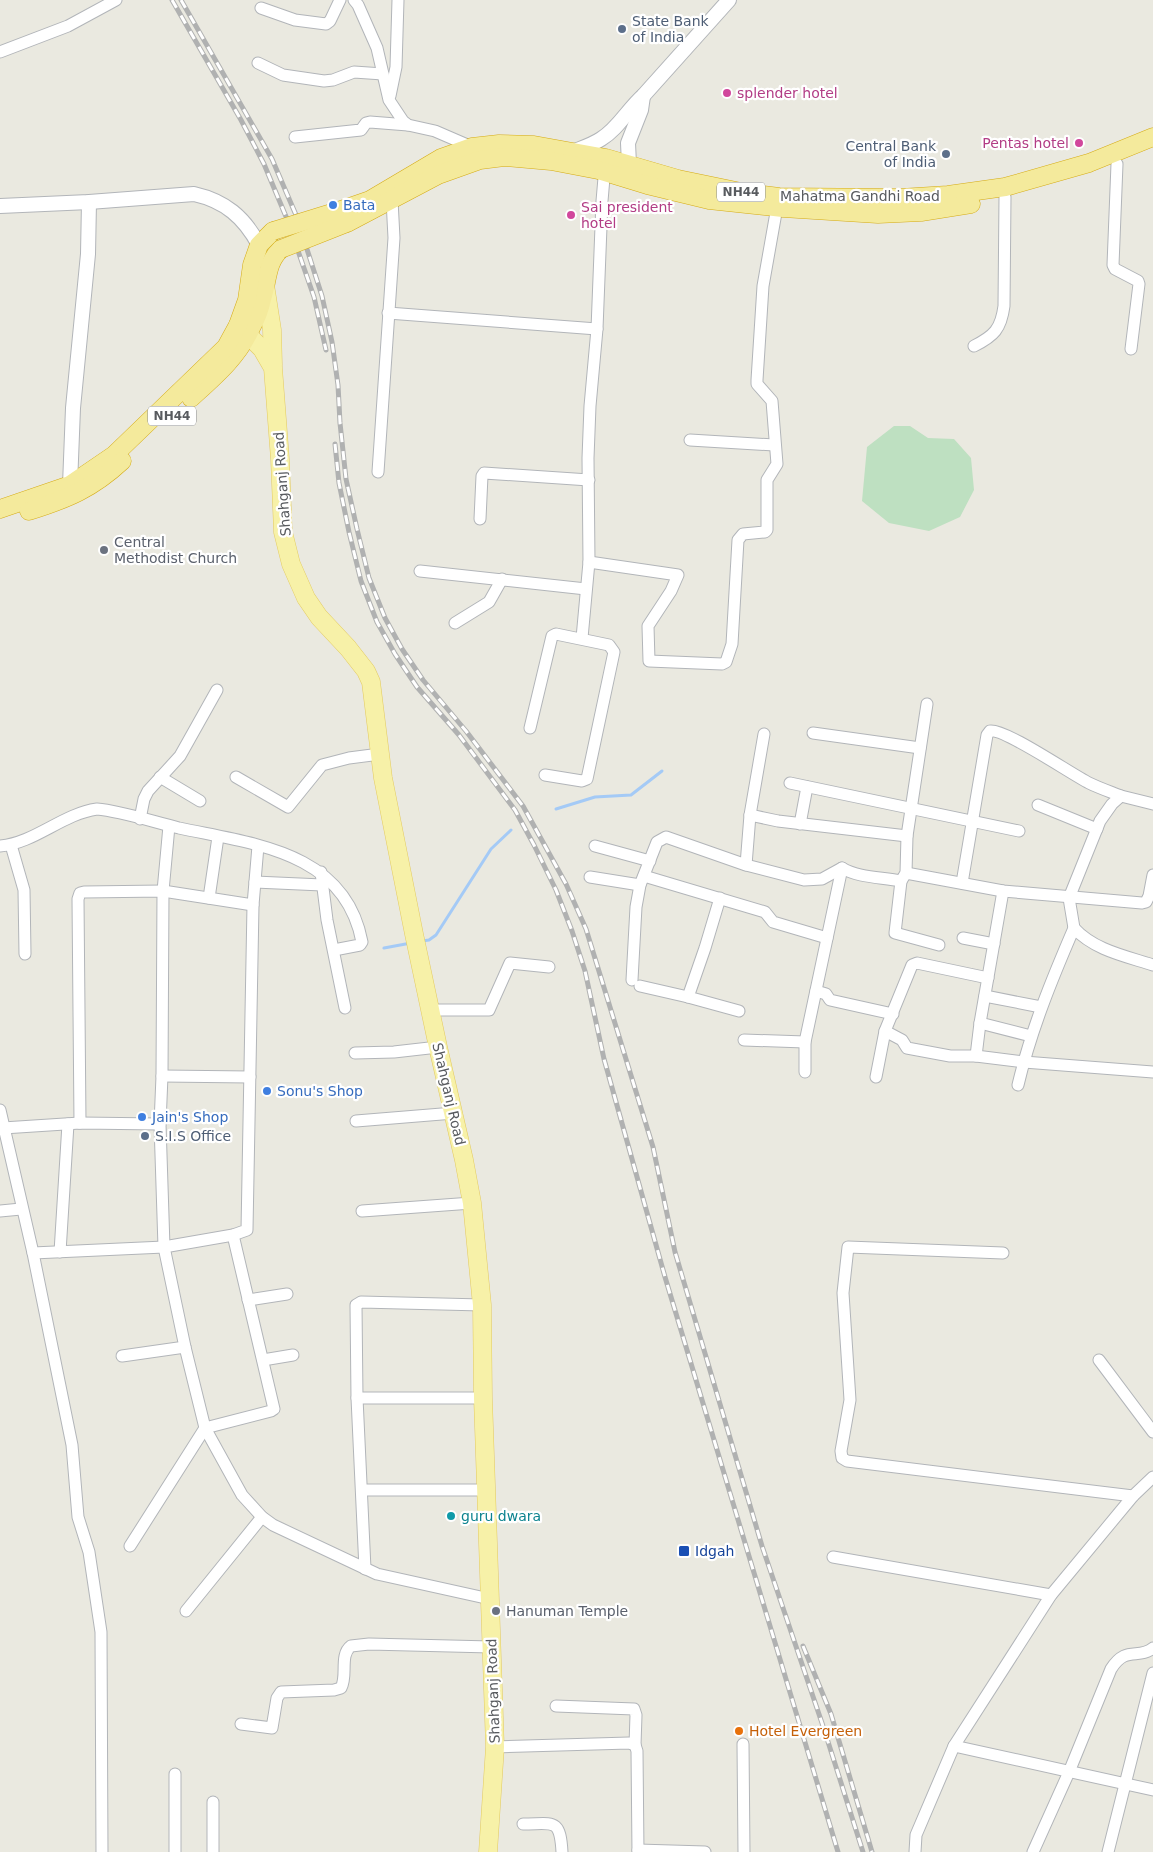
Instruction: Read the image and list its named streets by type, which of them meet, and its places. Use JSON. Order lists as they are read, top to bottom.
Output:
{
  "streets": {
    "highway": ["NH44", "Mahatma Gandhi Road"],
    "main road": ["Shahganj Road"]
  },
  "crossings": [
    ["Mahatma Gandhi Road", "Shahganj Road"]
  ],
  "places": {
    "other": [
      "State Bank of India",
      "splender hotel",
      "Pentas hotel",
      "Central Bank of India",
      "Bata",
      "Sai president hotel",
      "Central Methodist Church",
      "Sonu's Shop",
      "Jain's Shop",
      "S.I.S Office",
      "guru dwara",
      "Hanuman Temple",
      "Hotel Evergreen"
    ],
    "transit": ["Idgah"]
  }
}
